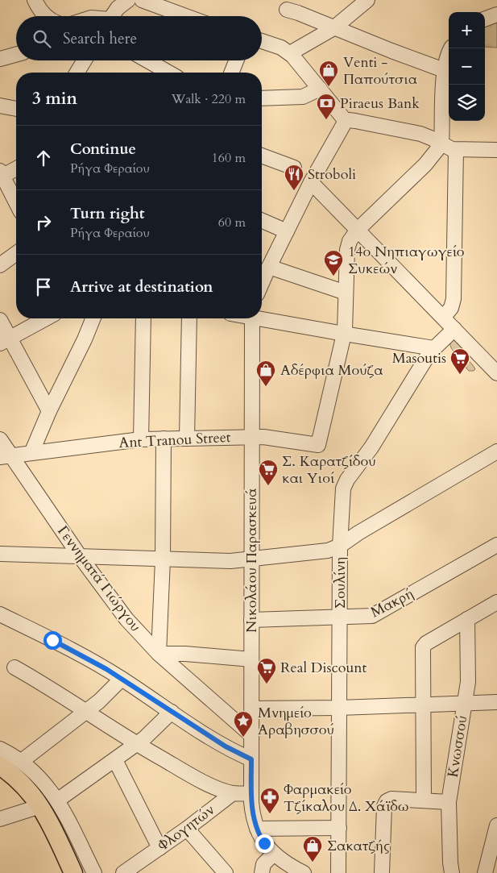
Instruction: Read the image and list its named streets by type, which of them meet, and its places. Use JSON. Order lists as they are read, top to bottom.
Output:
{
  "streets": {
    "street": [
      "Ant Tranou Street",
      "Νικολάου Παρασκευά",
      "Γεννηματά Γιώργου",
      "Σουλίνη",
      "Μακρή",
      "Κνωσσού",
      "Φλογητών"
    ]
  },
  "crossings": [
    ["Ant Tranou Street", "Νικολάου Παρασκευά"],
    ["Ant Tranou Street", "Γεννηματά Γιώργου"],
    ["Νικολάου Παρασκευά", "Γεννηματά Γιώργου"],
    ["Νικολάου Παρασκευά", "Μακρή"],
    ["Σουλίνη", "Μακρή"]
  ],
  "places": {
    "shop": ["Venti - Παπούτσια", "Αδέρφια Μούζα", "Σακατζής"],
    "bank": ["Piraeus Bank"],
    "restaurant": ["Stroboli"],
    "school or university": ["14ο Νηπιαγωγείο Συκεών"],
    "supermarket": ["Masoutis", "Σ. Καρατζίδου και Υιοί", "Real Discount"],
    "place": ["Μνημείο Αραβησσού"],
    "pharmacy": ["Φαρμακείο Τζίκαλου Δ. Χάϊδω"]
  },
  "page": {
    "map_buttons": ["+", "−"],
    "search": "Search here",
    "heading": ["3 min", "Walk · 220 m"],
    "list": [
      ["Continue", "Ρήγα Φεραίου", "160 m"],
      ["Turn right", "Ρήγα Φεραίου", "60 m"],
      "Arrive at destination"
    ]
  }
}
